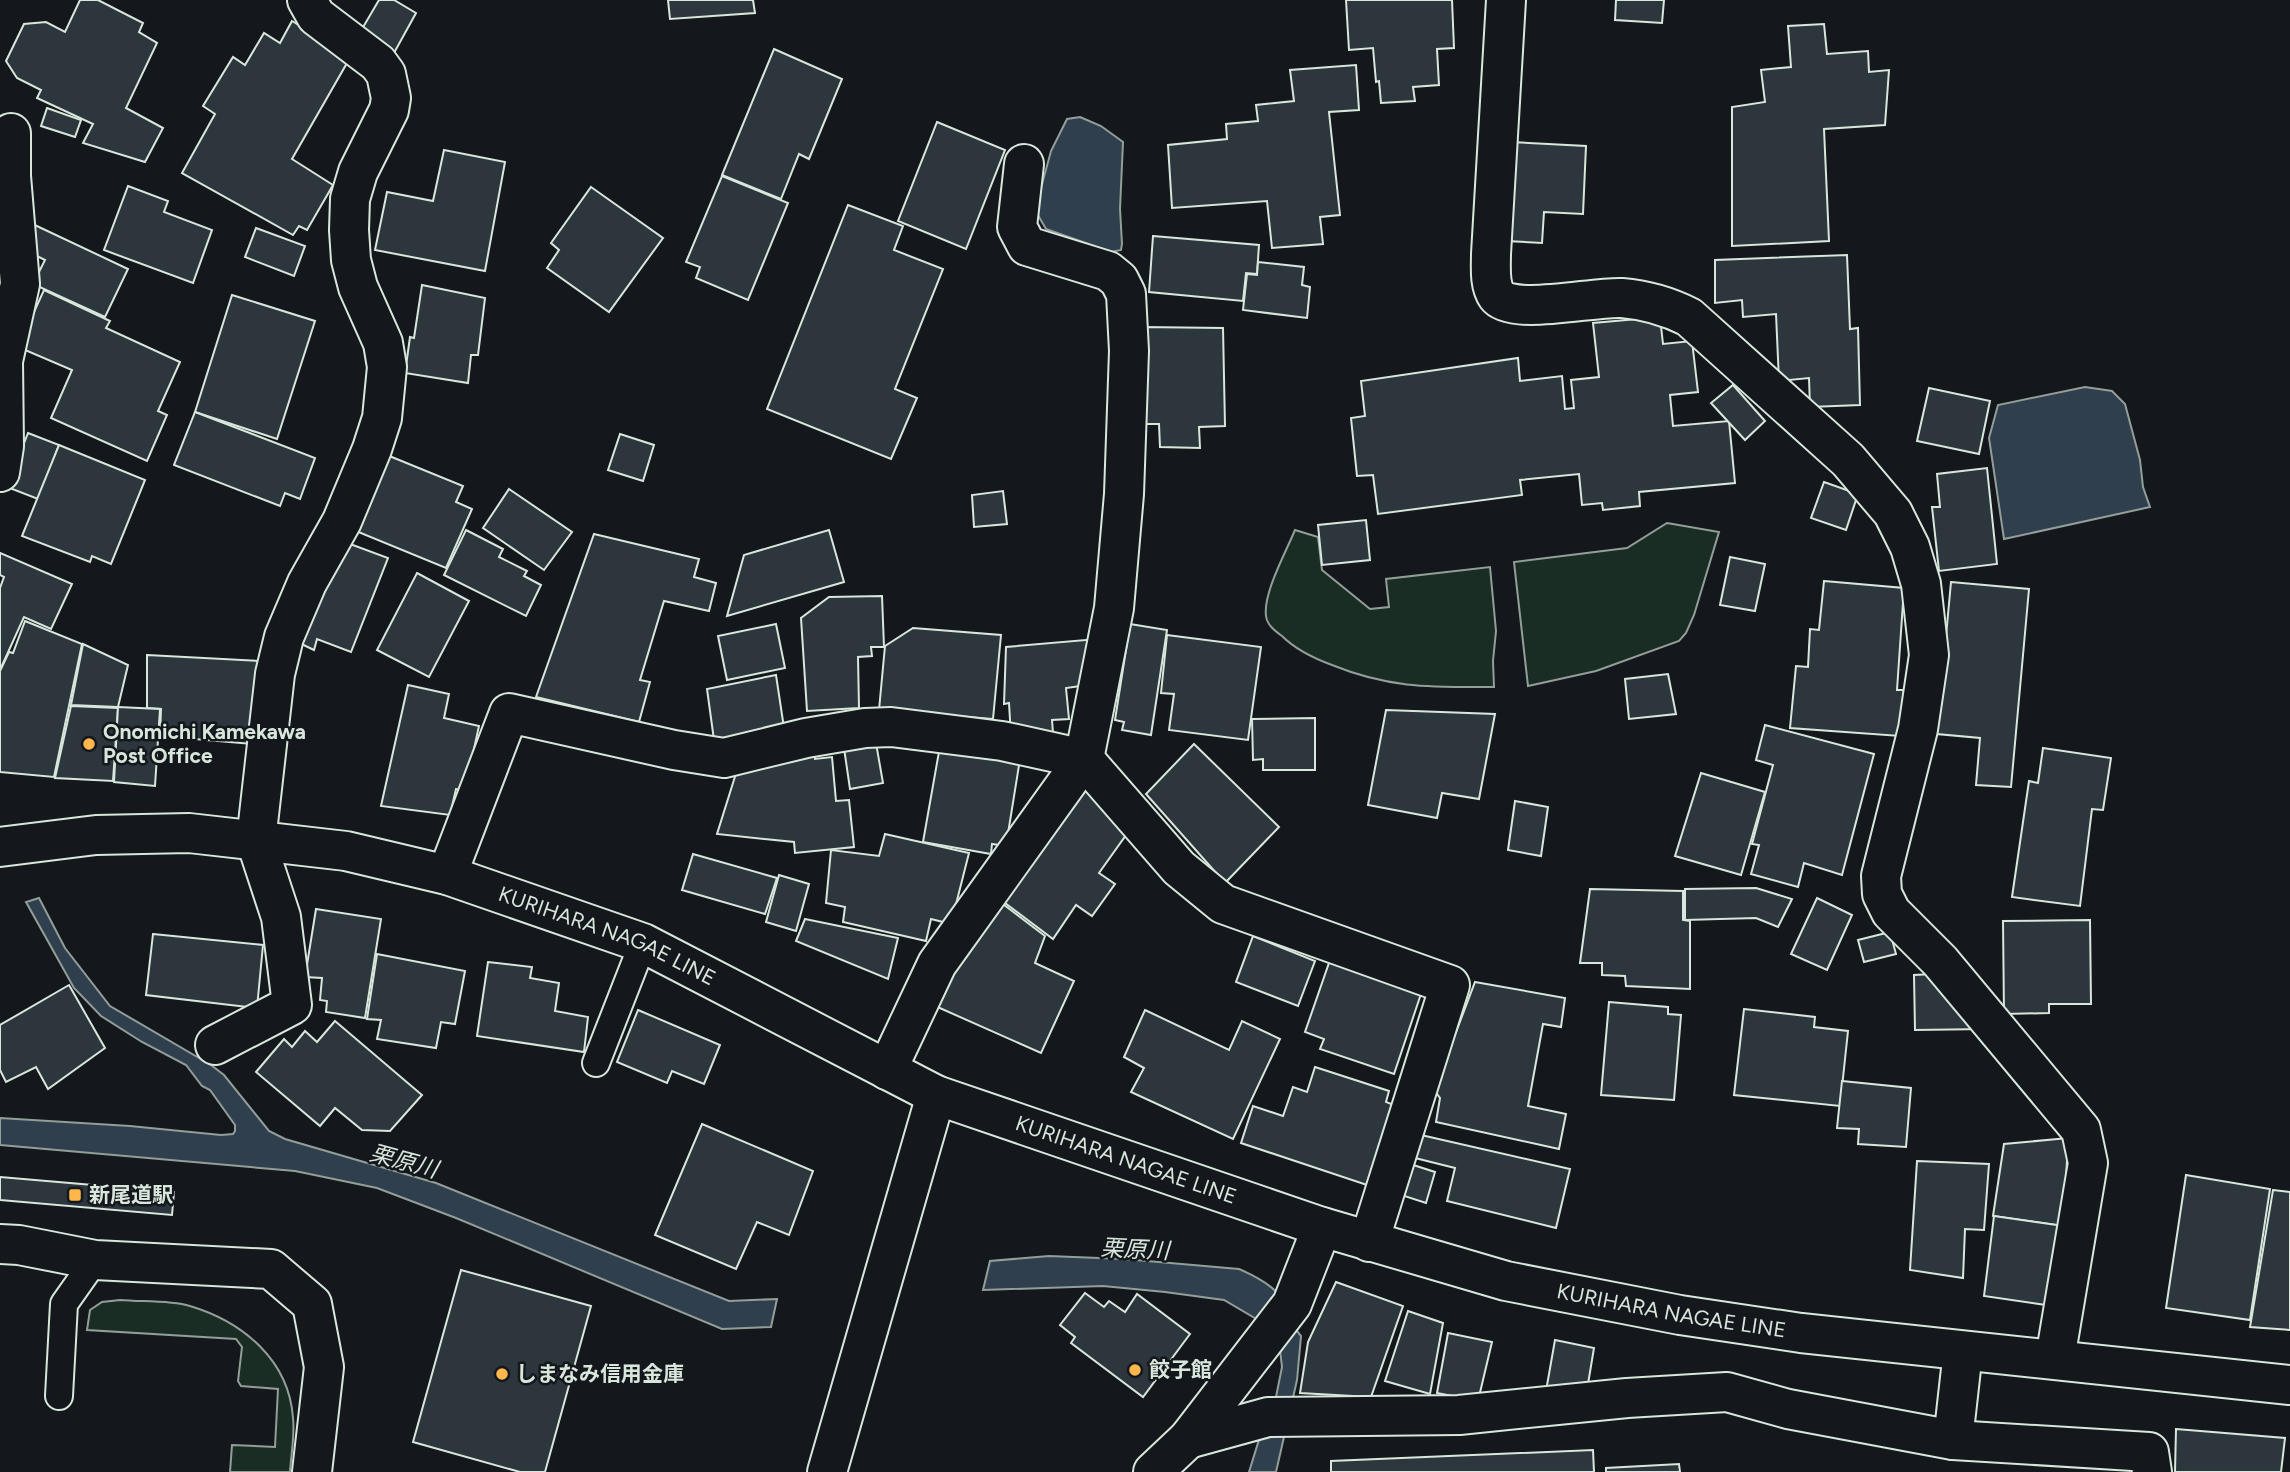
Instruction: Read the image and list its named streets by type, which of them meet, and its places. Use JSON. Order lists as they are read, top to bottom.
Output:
{
  "streets": {
    "street": ["KURIHARA NAGAE LINE"]
  },
  "water": ["栗原川"],
  "places": {
    "other": ["Onomichi Kamekawa Post Office", "餃子館", "しまなみ信用金庫"],
    "transit": ["新尾道駅"]
  }
}
